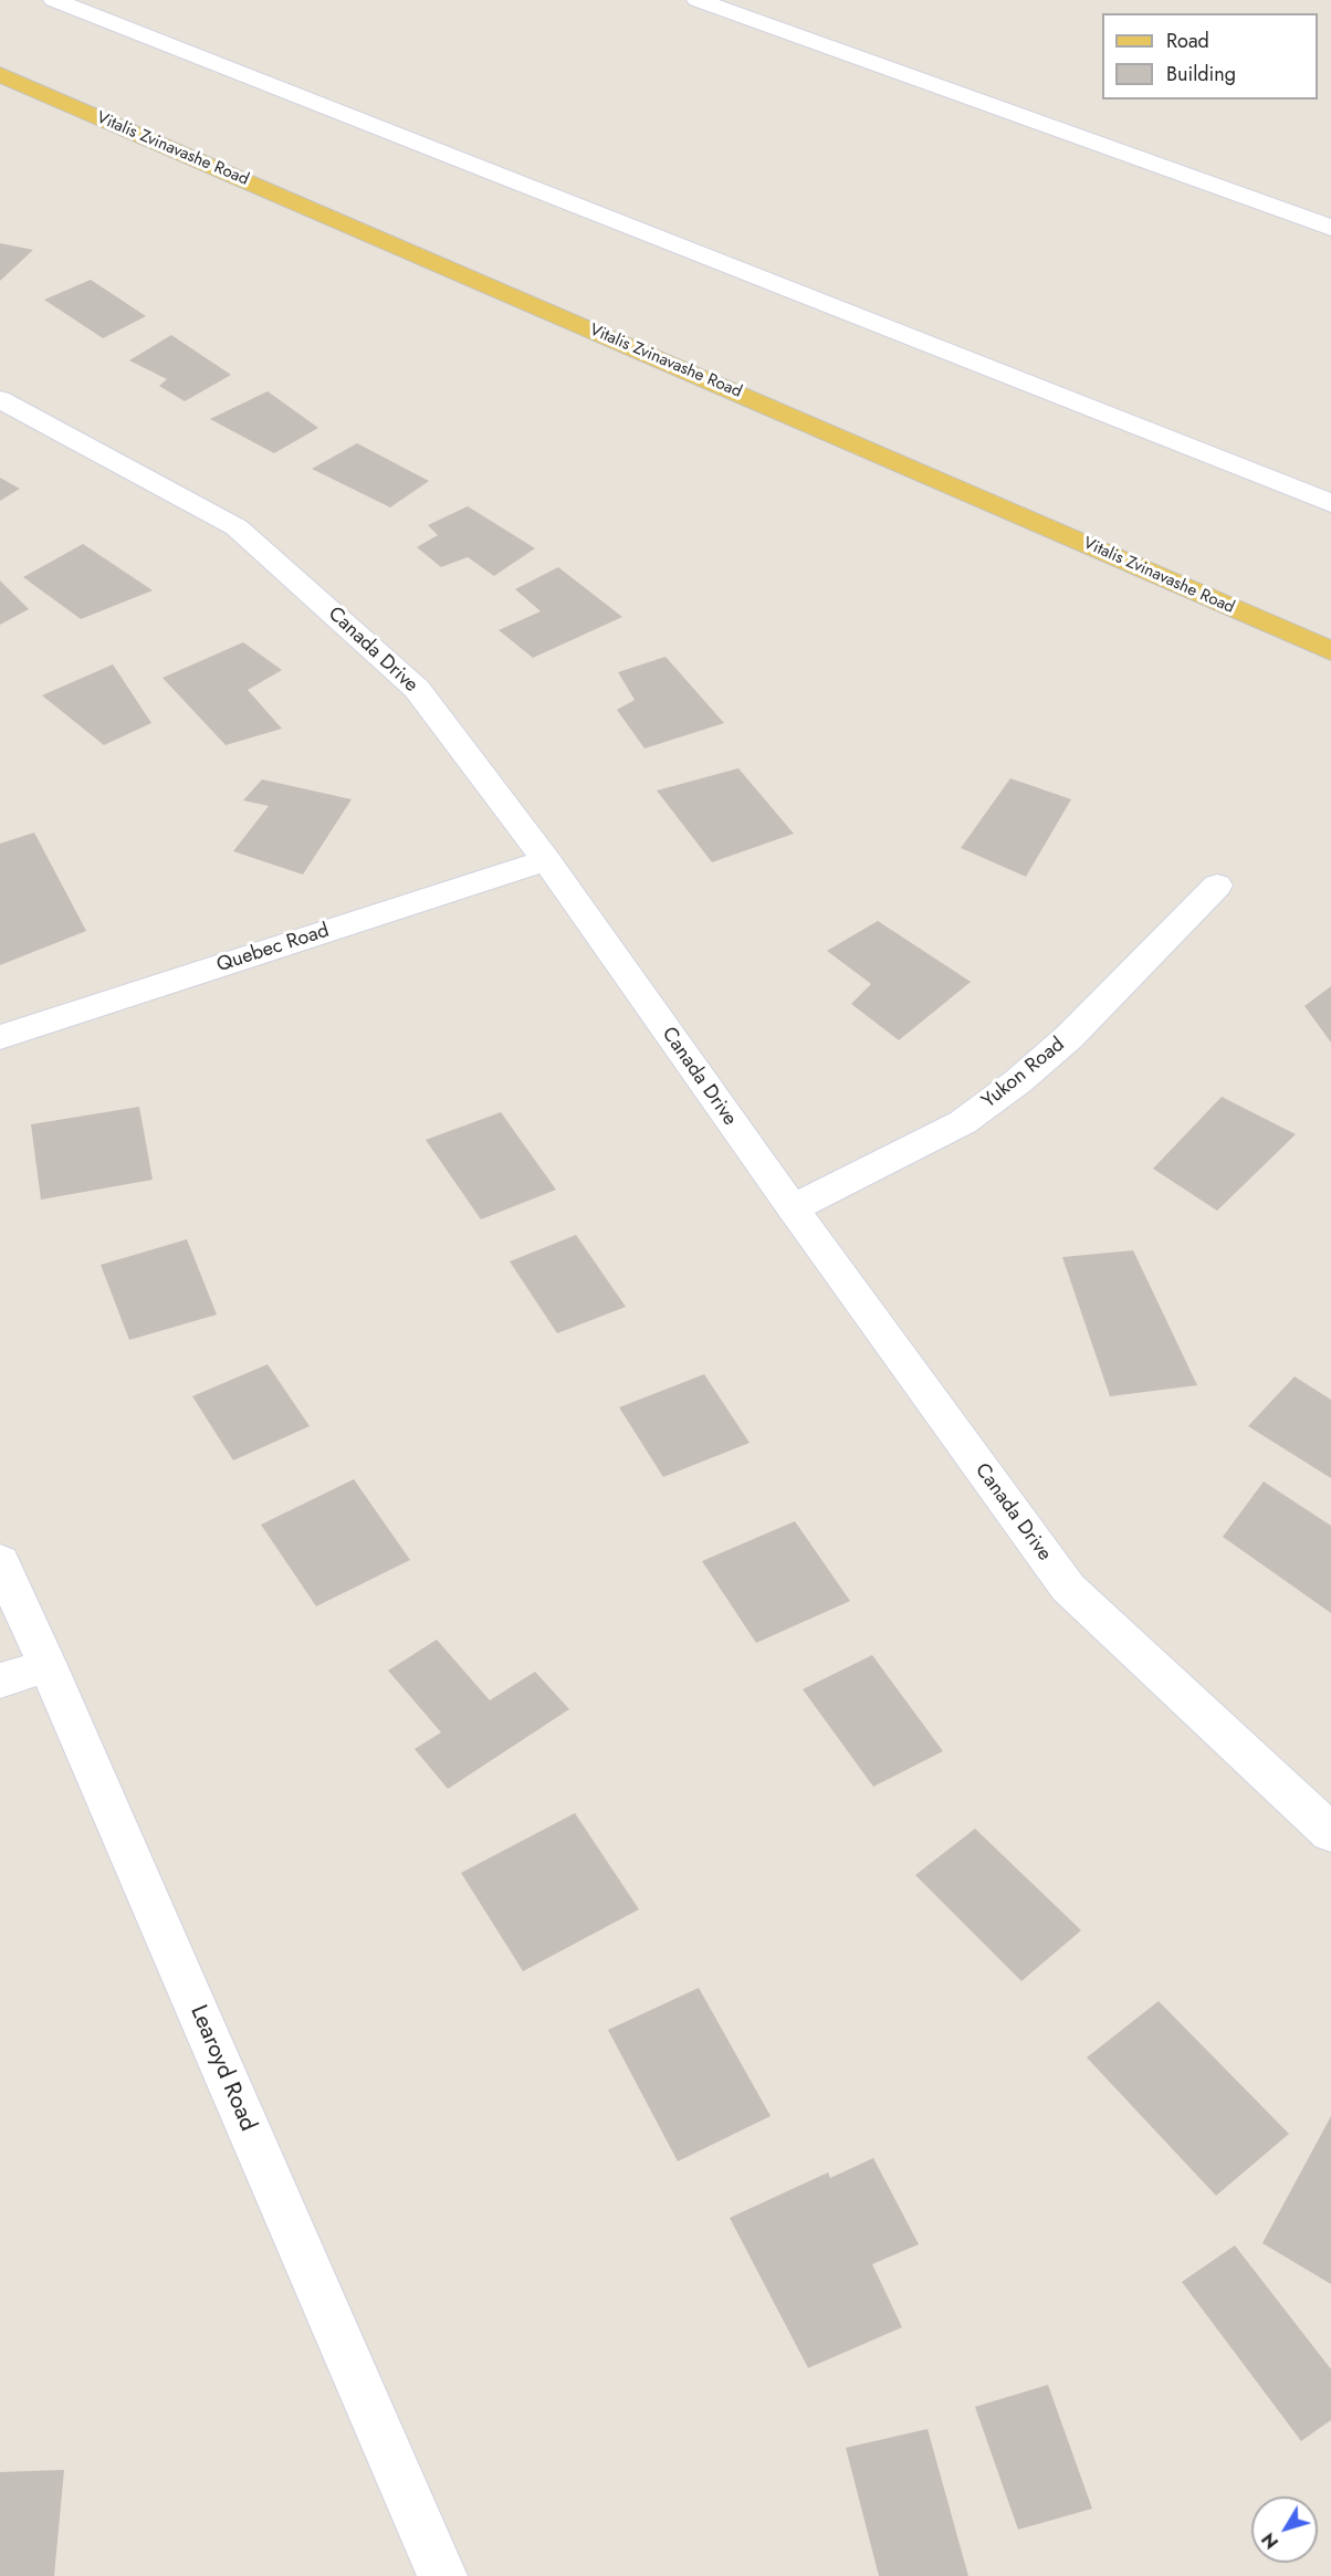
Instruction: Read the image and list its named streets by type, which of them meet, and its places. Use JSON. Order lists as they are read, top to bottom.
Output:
{
  "streets": {
    "main road": ["Vitalis Zvinavashe Road"],
    "street": [
      "Canada Drive",
      "Quebec Road",
      "Yukon Road",
      "Learoyd Road"
    ]
  },
  "crossings": [
    ["Canada Drive", "Quebec Road"],
    ["Canada Drive", "Yukon Road"]
  ],
  "legend": ["Road", "Building"],
  "north": "bottom left"
}
